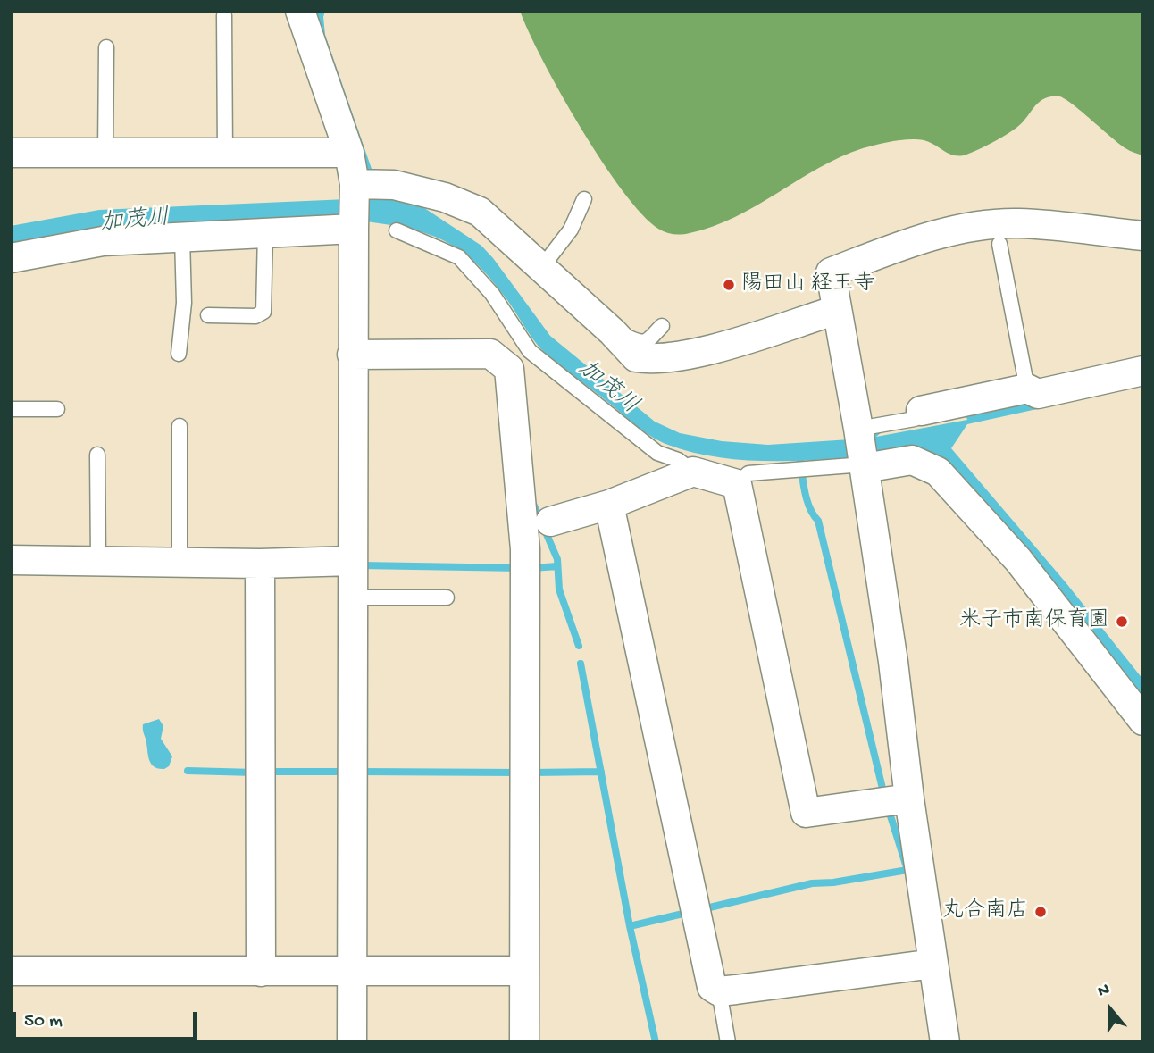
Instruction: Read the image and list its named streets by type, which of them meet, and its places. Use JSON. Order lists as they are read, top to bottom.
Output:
{
  "water": ["加茂川"],
  "places": ["陽田山 経王寺", "米子市南保育園", "丸合南店"],
  "scale_bar": "50 m",
  "north": "top"
}
